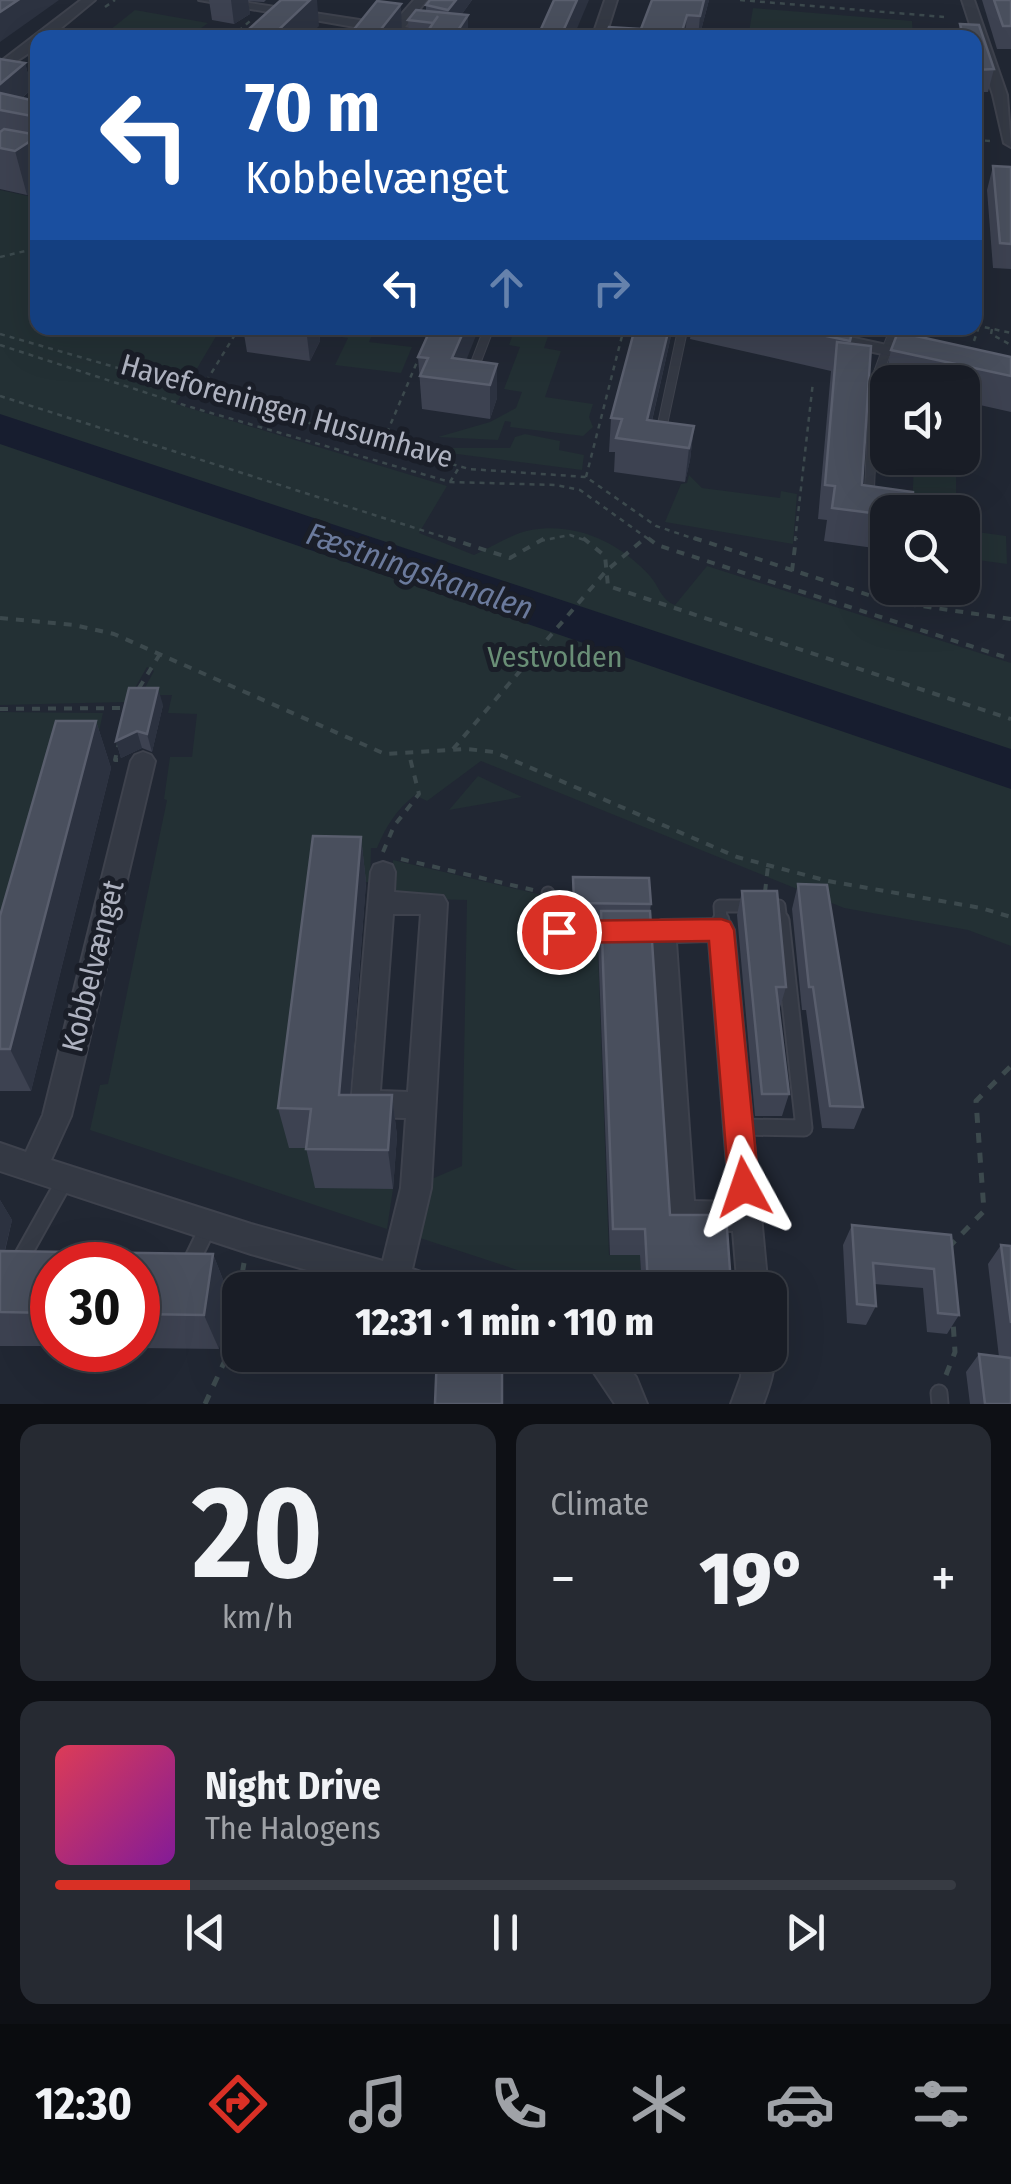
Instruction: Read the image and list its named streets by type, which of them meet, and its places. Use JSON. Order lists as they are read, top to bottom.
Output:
{
  "streets": {
    "street": ["Kobbelvænget"],
    "path": ["Haveforeningen Husumhave"]
  },
  "water": ["Fæstningskanalen"],
  "parks": ["Vestvolden"],
  "page": {
    "turn": ["70 m", "Kobbelvænget"],
    "limit": "30",
    "trip": "12:31 · 1 min · 110 m",
    "tile": [
      ["20", "km/h"],
      "Climate"
    ],
    "heat": ["−", "19°", "+"],
    "song": ["Night Drive", "The Halogens"],
    "tabs": "12:30"
  }
}
